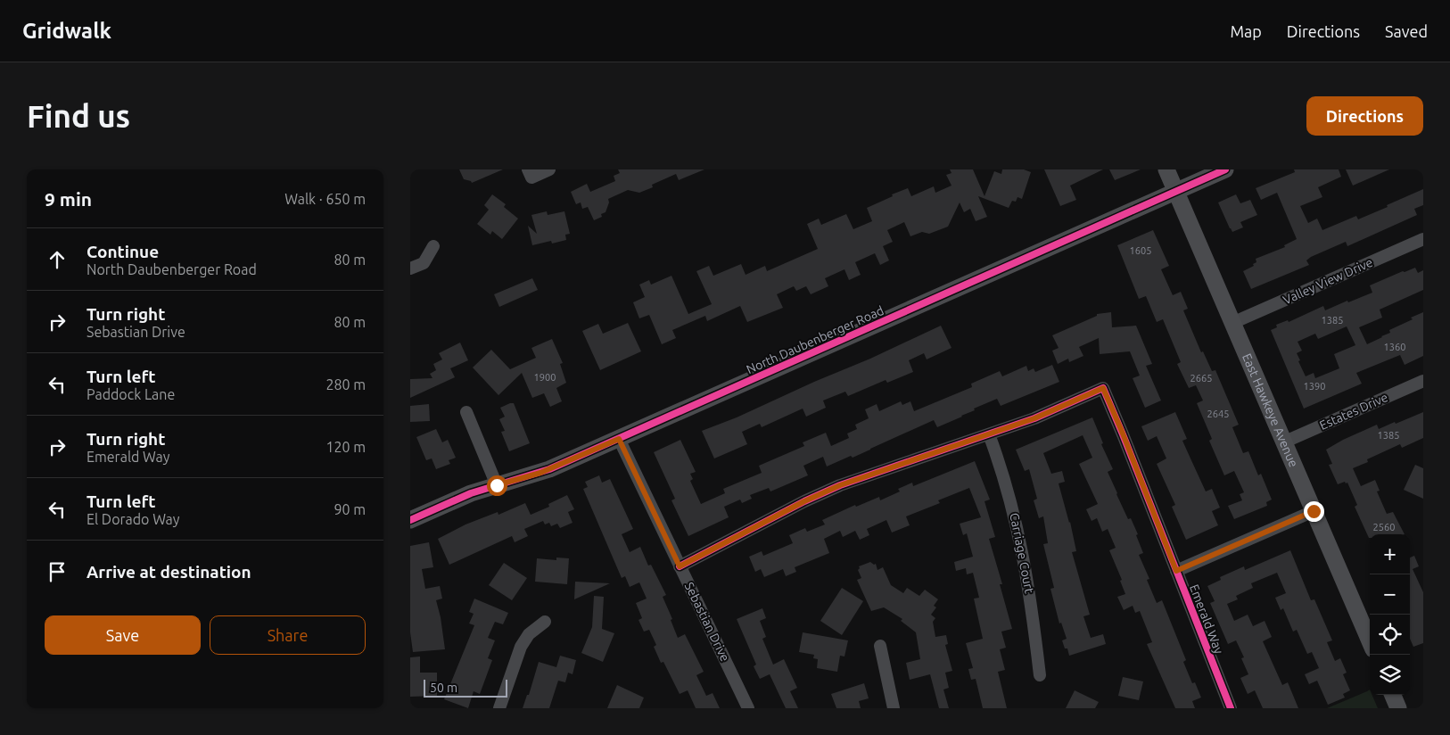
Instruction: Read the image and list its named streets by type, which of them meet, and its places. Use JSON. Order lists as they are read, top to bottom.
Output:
{
  "streets": {
    "street": [
      "Valley View Drive",
      "North Daubenberger Road",
      "East Hawkeye Avenue",
      "Estates Drive",
      "Carriage Court",
      "Emerald Way",
      "Sebastian Drive"
    ]
  },
  "crossings": [
    ["Valley View Drive", "East Hawkeye Avenue"],
    ["North Daubenberger Road", "East Hawkeye Avenue"],
    ["North Daubenberger Road", "Sebastian Drive"],
    ["East Hawkeye Avenue", "Estates Drive"],
    ["Carriage Court", "Emerald Way"]
  ],
  "house_numbers": [
    "1605",
    "1385",
    "1360",
    "1900",
    "2665",
    "1390",
    "2645",
    "1385",
    "2560"
  ],
  "scale_bar": "50 m",
  "page": {
    "header": "Gridwalk",
    "nav": ["Map", "Directions", "Saved"],
    "buttons": [
      "Directions",
      ["Save", "Share"]
    ],
    "title": "Find us",
    "heading": ["9 min", "Walk · 650 m"],
    "list": [
      ["Continue", "North Daubenberger Road", "80 m"],
      ["Turn right", "Sebastian Drive", "80 m"],
      ["Turn left", "Paddock Lane", "280 m"],
      ["Turn right", "Emerald Way", "120 m"],
      ["Turn left", "El Dorado Way", "90 m"],
      "Arrive at destination"
    ],
    "map_buttons": ["+", "−"],
    "scale": "50 m"
  }
}
